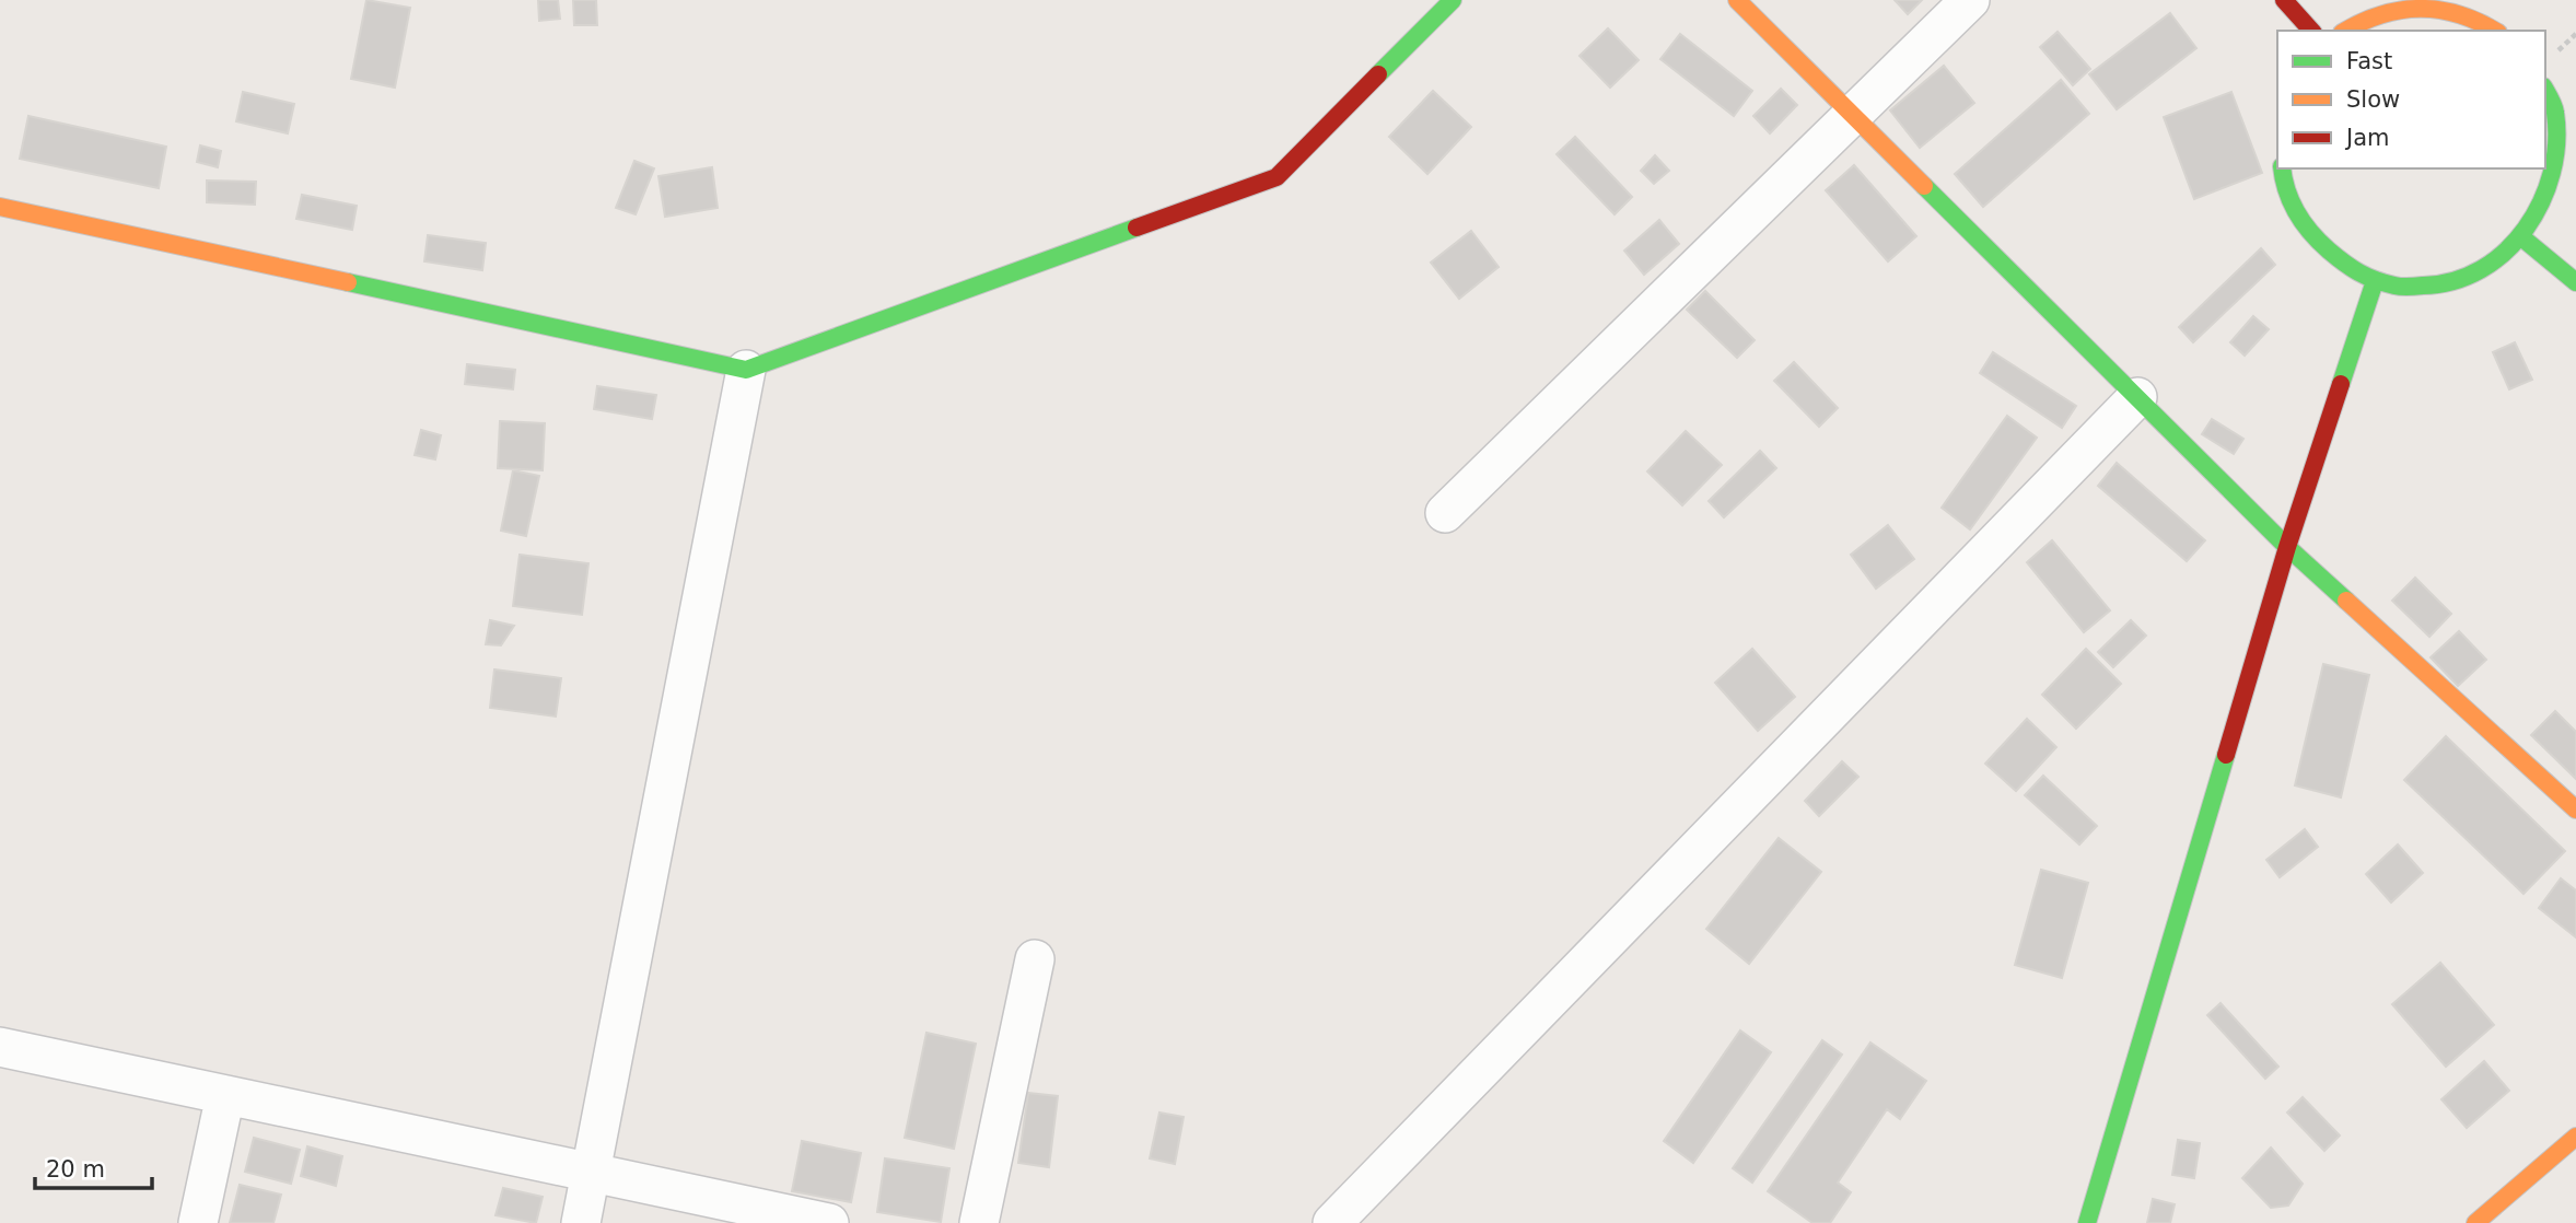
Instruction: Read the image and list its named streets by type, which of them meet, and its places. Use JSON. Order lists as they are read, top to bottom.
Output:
{
  "legend": ["Fast", "Slow", "Jam"],
  "scale_bar": "20 m"
}
